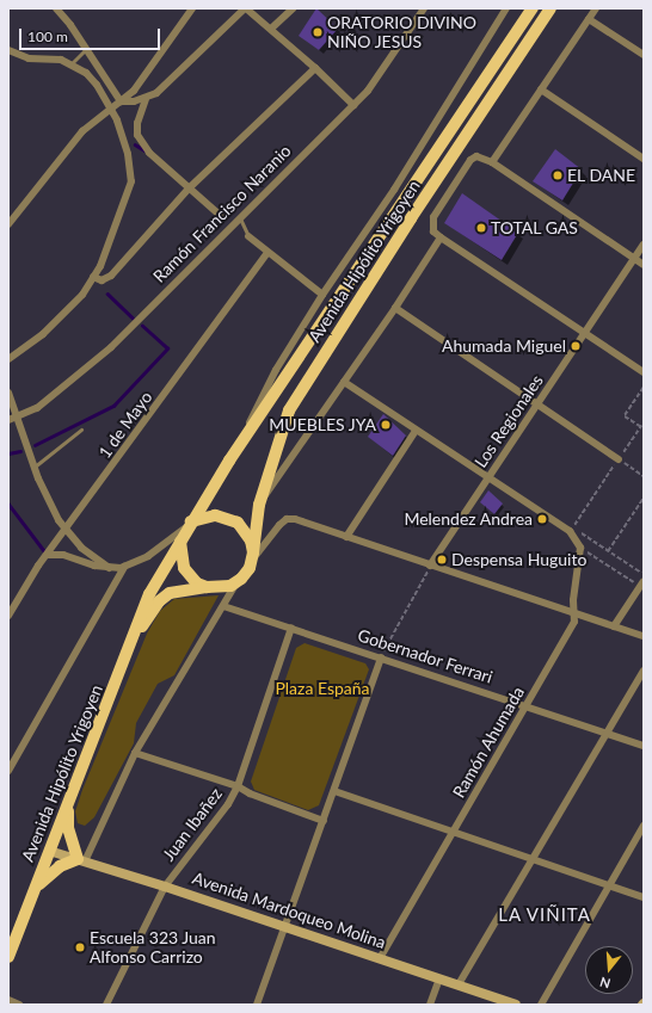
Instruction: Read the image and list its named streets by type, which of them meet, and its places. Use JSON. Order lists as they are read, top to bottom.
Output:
{
  "streets": {
    "main road": ["Avenida Hipólito Yrigoyen"],
    "street": [
      "Ramón Francisco Naranio",
      "Los Regionales",
      "1 de Mayo",
      "Gobernador Ferrari",
      "Ramón Ahumada",
      "Juan Ibañez",
      "Avenida Mardoqueo Molina"
    ]
  },
  "crossings": [
    ["Avenida Hipólito Yrigoyen", "Avenida Mardoqueo Molina"],
    ["Gobernador Ferrari", "Ramón Ahumada"],
    ["Gobernador Ferrari", "Juan Ibañez"],
    ["Ramón Ahumada", "Avenida Mardoqueo Molina"],
    ["Juan Ibañez", "Avenida Mardoqueo Molina"]
  ],
  "districts": ["LA VIÑITA"],
  "parks": ["Plaza España"],
  "places": [
    "ORATORIO DIVINO NIÑO JESUS",
    "EL DANE",
    "TOTAL GAS",
    "Ahumada Miguel",
    "MUEBLES JYA",
    "Melendez Andrea",
    "Despensa Huguito",
    "Escuela 323 Juan Alfonso Carrizo"
  ],
  "scale_bar": "100 m",
  "north": "bottom"
}
